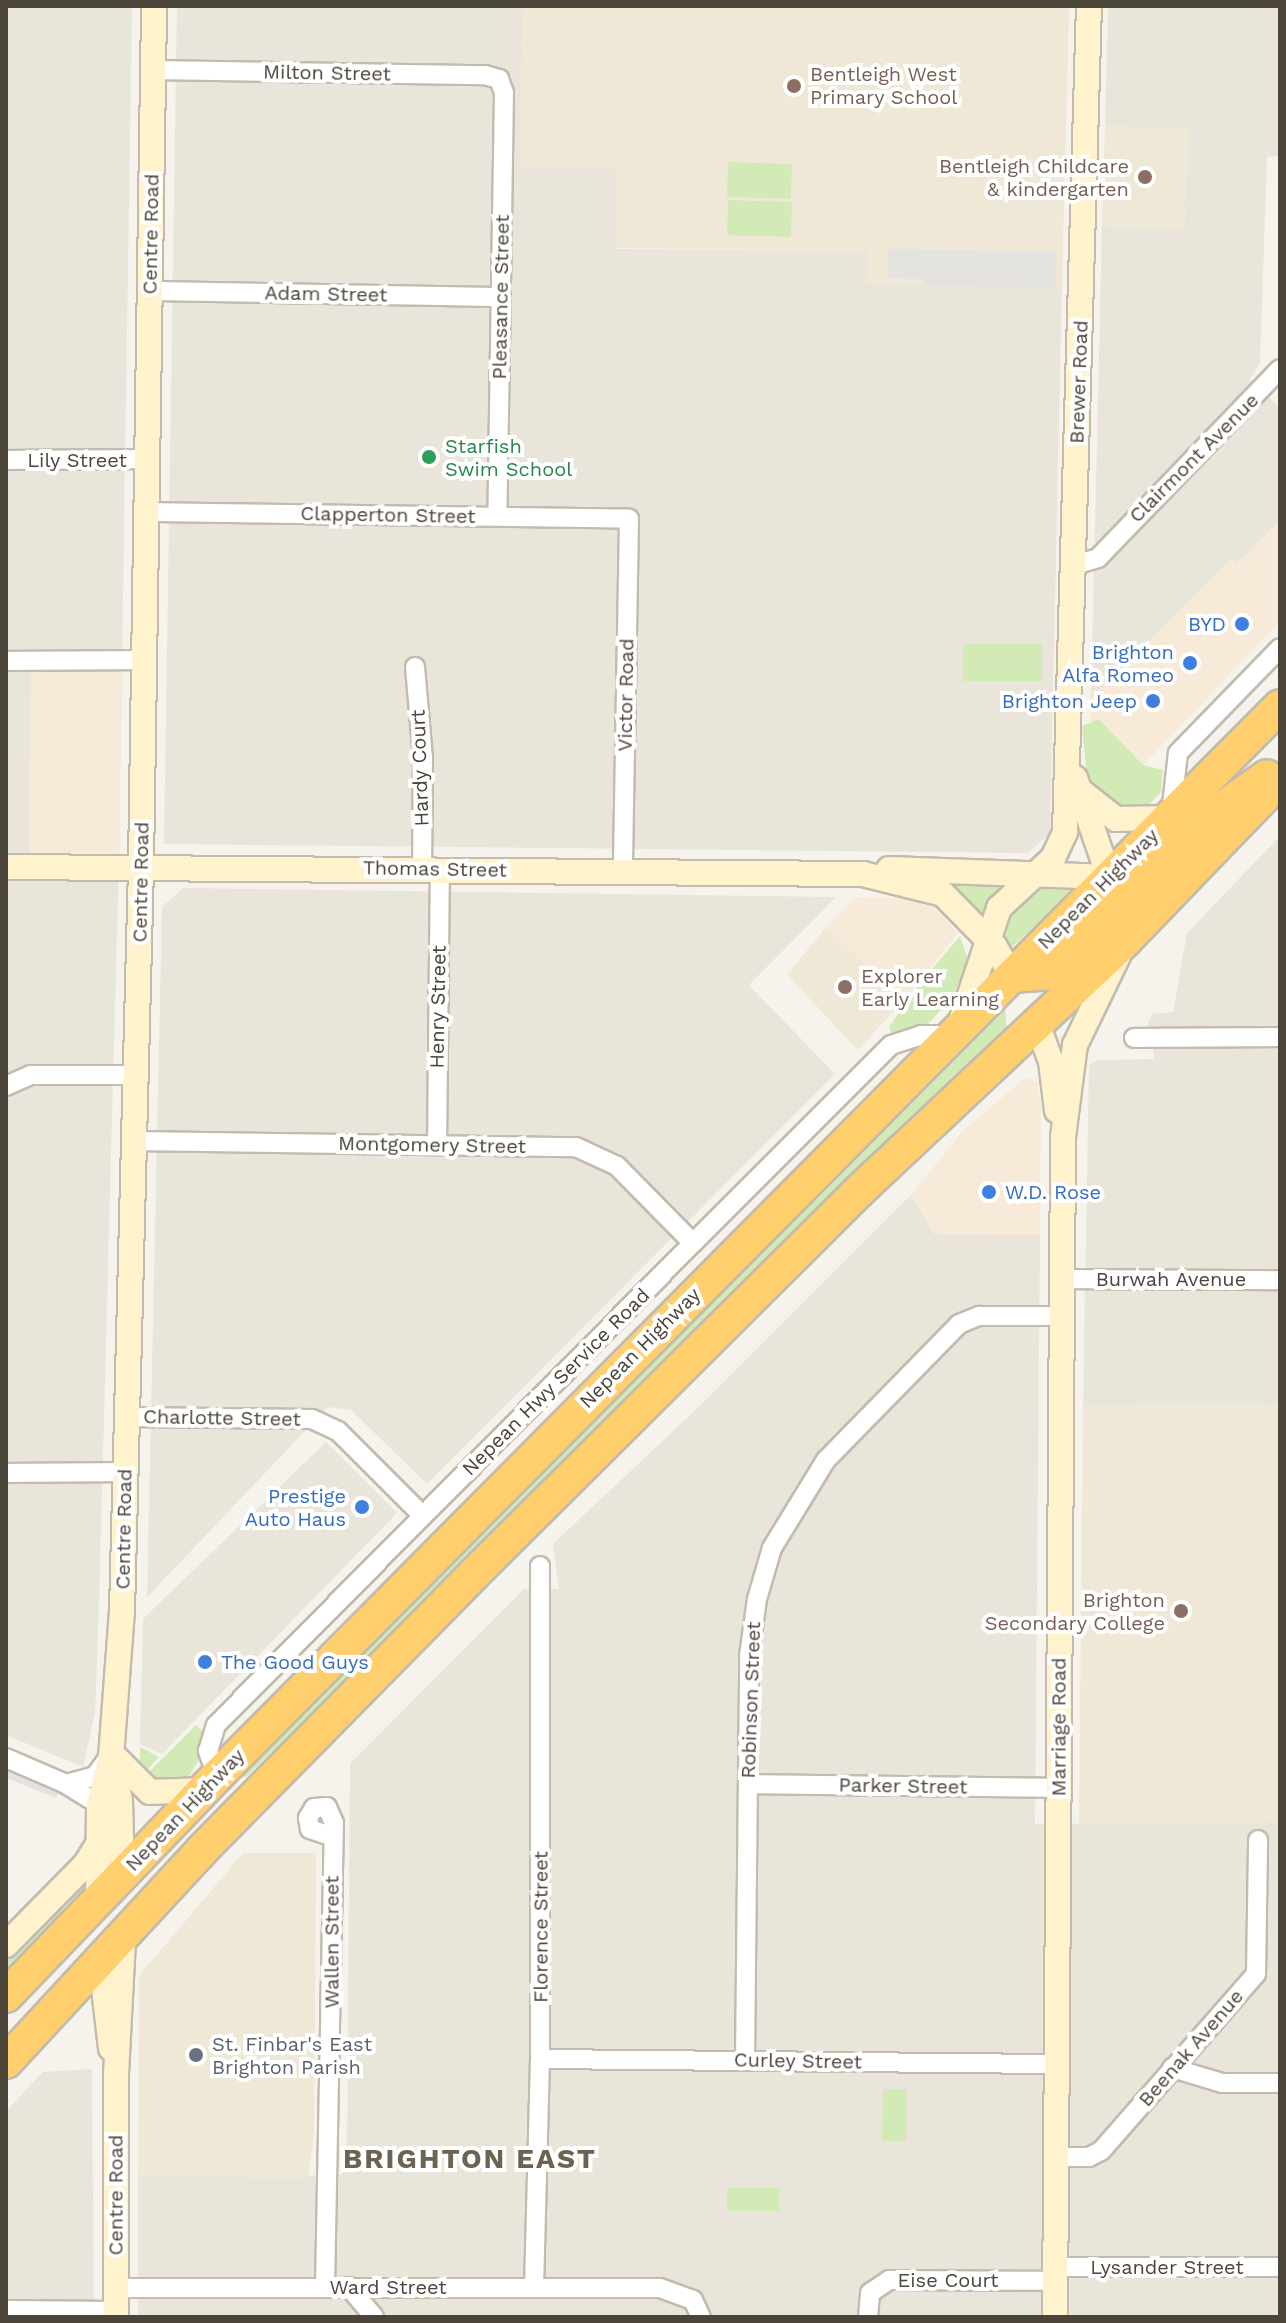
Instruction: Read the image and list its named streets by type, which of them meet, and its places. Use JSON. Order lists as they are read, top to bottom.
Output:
{
  "streets": {
    "highway": ["Centre Road", "Nepean Highway"],
    "street": [
      "Milton Street",
      "Adam Street",
      "Pleasance Street",
      "Brewer Road",
      "Clairmont Avenue",
      "Lily Street",
      "Clapperton Street",
      "Victor Road",
      "Hardy Court",
      "Thomas Street",
      "Henry Street",
      "Montgomery Street",
      "Burwah Avenue",
      "Nepean Hwy Service Road",
      "Charlotte Street",
      "Robinson Street",
      "Marriage Road",
      "Parker Street",
      "Florence Street",
      "Wallen Street",
      "Beenak Avenue",
      "Curley Street",
      "Lysander Street",
      "Eise Court",
      "Ward Street"
    ]
  },
  "crossings": [
    ["Milton Street", "Centre Road"],
    ["Milton Street", "Pleasance Street"],
    ["Centre Road", "Adam Street"],
    ["Centre Road", "Lily Street"],
    ["Centre Road", "Clapperton Street"],
    ["Centre Road", "Thomas Street"],
    ["Centre Road", "Nepean Highway"],
    ["Centre Road", "Montgomery Street"],
    ["Centre Road", "Charlotte Street"],
    ["Centre Road", "Ward Street"],
    ["Adam Street", "Pleasance Street"],
    ["Pleasance Street", "Clapperton Street"],
    ["Brewer Road", "Clairmont Avenue"],
    ["Brewer Road", "Thomas Street"],
    ["Brewer Road", "Nepean Highway"],
    ["Brewer Road", "Nepean Hwy Service Road"],
    ["Brewer Road", "Marriage Road"],
    ["Clapperton Street", "Victor Road"],
    ["Victor Road", "Thomas Street"],
    ["Hardy Court", "Thomas Street"],
    ["Hardy Court", "Henry Street"],
    ["Thomas Street", "Nepean Highway"],
    ["Thomas Street", "Henry Street"],
    ["Thomas Street", "Marriage Road"],
    ["Nepean Highway", "Nepean Hwy Service Road"],
    ["Nepean Highway", "Marriage Road"],
    ["Henry Street", "Montgomery Street"],
    ["Montgomery Street", "Nepean Hwy Service Road"],
    ["Burwah Avenue", "Marriage Road"],
    ["Nepean Hwy Service Road", "Charlotte Street"],
    ["Robinson Street", "Marriage Road"],
    ["Robinson Street", "Parker Street"],
    ["Robinson Street", "Curley Street"],
    ["Marriage Road", "Parker Street"],
    ["Marriage Road", "Beenak Avenue"],
    ["Marriage Road", "Curley Street"],
    ["Marriage Road", "Lysander Street"],
    ["Marriage Road", "Eise Court"],
    ["Florence Street", "Curley Street"],
    ["Florence Street", "Ward Street"],
    ["Wallen Street", "Ward Street"],
    ["Lysander Street", "Eise Court"]
  ],
  "districts": ["BRIGHTON EAST"],
  "places": [
    "Bentleigh West Primary School",
    "Bentleigh Childcare & kindergarten",
    "Starfish Swim School",
    "BYD",
    "Brighton Alfa Romeo",
    "Brighton Jeep",
    "Explorer Early Learning",
    "W.D. Rose",
    "Prestige Auto Haus",
    "Brighton Secondary College",
    "The Good Guys",
    "St. Finbar's East Brighton Parish"
  ]
}
